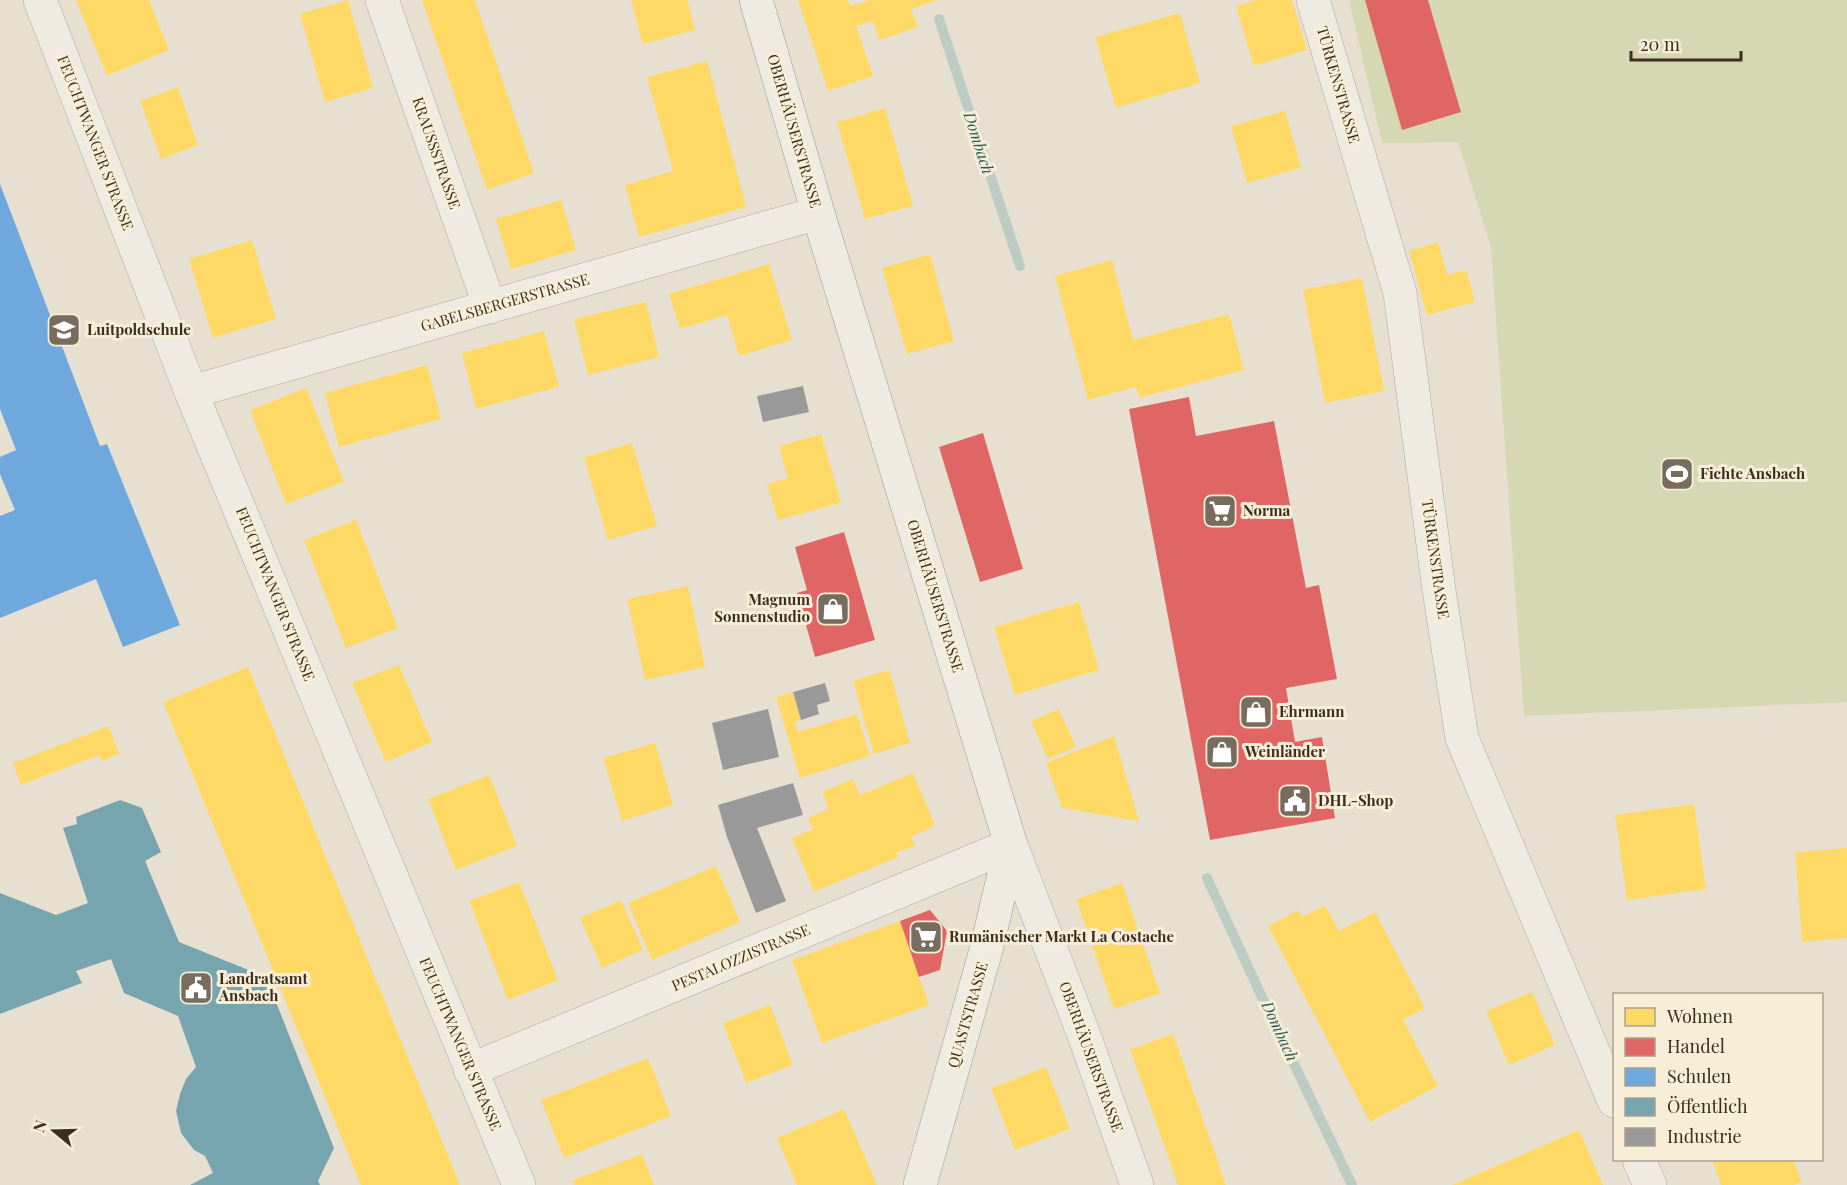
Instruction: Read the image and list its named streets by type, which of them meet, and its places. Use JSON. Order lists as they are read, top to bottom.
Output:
{
  "streets": {
    "street": [
      "TÜRKENSTRASSE",
      "OBERHÄUSERSTRASSE",
      "FEUCHTWANGER STRASSE",
      "KRAUSSSTRASSE",
      "GABELSBERGERSTRASSE",
      "PESTALOZZISTRASSE",
      "QUASTSTRASSE"
    ]
  },
  "crossings": [
    ["OBERHÄUSERSTRASSE", "GABELSBERGERSTRASSE"],
    ["OBERHÄUSERSTRASSE", "PESTALOZZISTRASSE"],
    ["OBERHÄUSERSTRASSE", "QUASTSTRASSE"],
    ["FEUCHTWANGER STRASSE", "GABELSBERGERSTRASSE"],
    ["FEUCHTWANGER STRASSE", "PESTALOZZISTRASSE"],
    ["KRAUSSSTRASSE", "GABELSBERGERSTRASSE"],
    ["PESTALOZZISTRASSE", "QUASTSTRASSE"]
  ],
  "water": ["Dombach"],
  "places": {
    "school or university": ["Luitpoldschule"],
    "sports": ["Fichte Ansbach"],
    "supermarket": ["Norma", "Rumänischer Markt La Costache"],
    "shop": ["Magnum Sonnenstudio", "Ehrmann", "Weinländer"],
    "public building": ["DHL-Shop", "Landratsamt Ansbach"]
  },
  "legend": [
    "Wohnen",
    "Handel",
    "Schulen",
    "Öffentlich",
    "Industrie"
  ],
  "scale_bar": "20 m",
  "north": "left"
}
